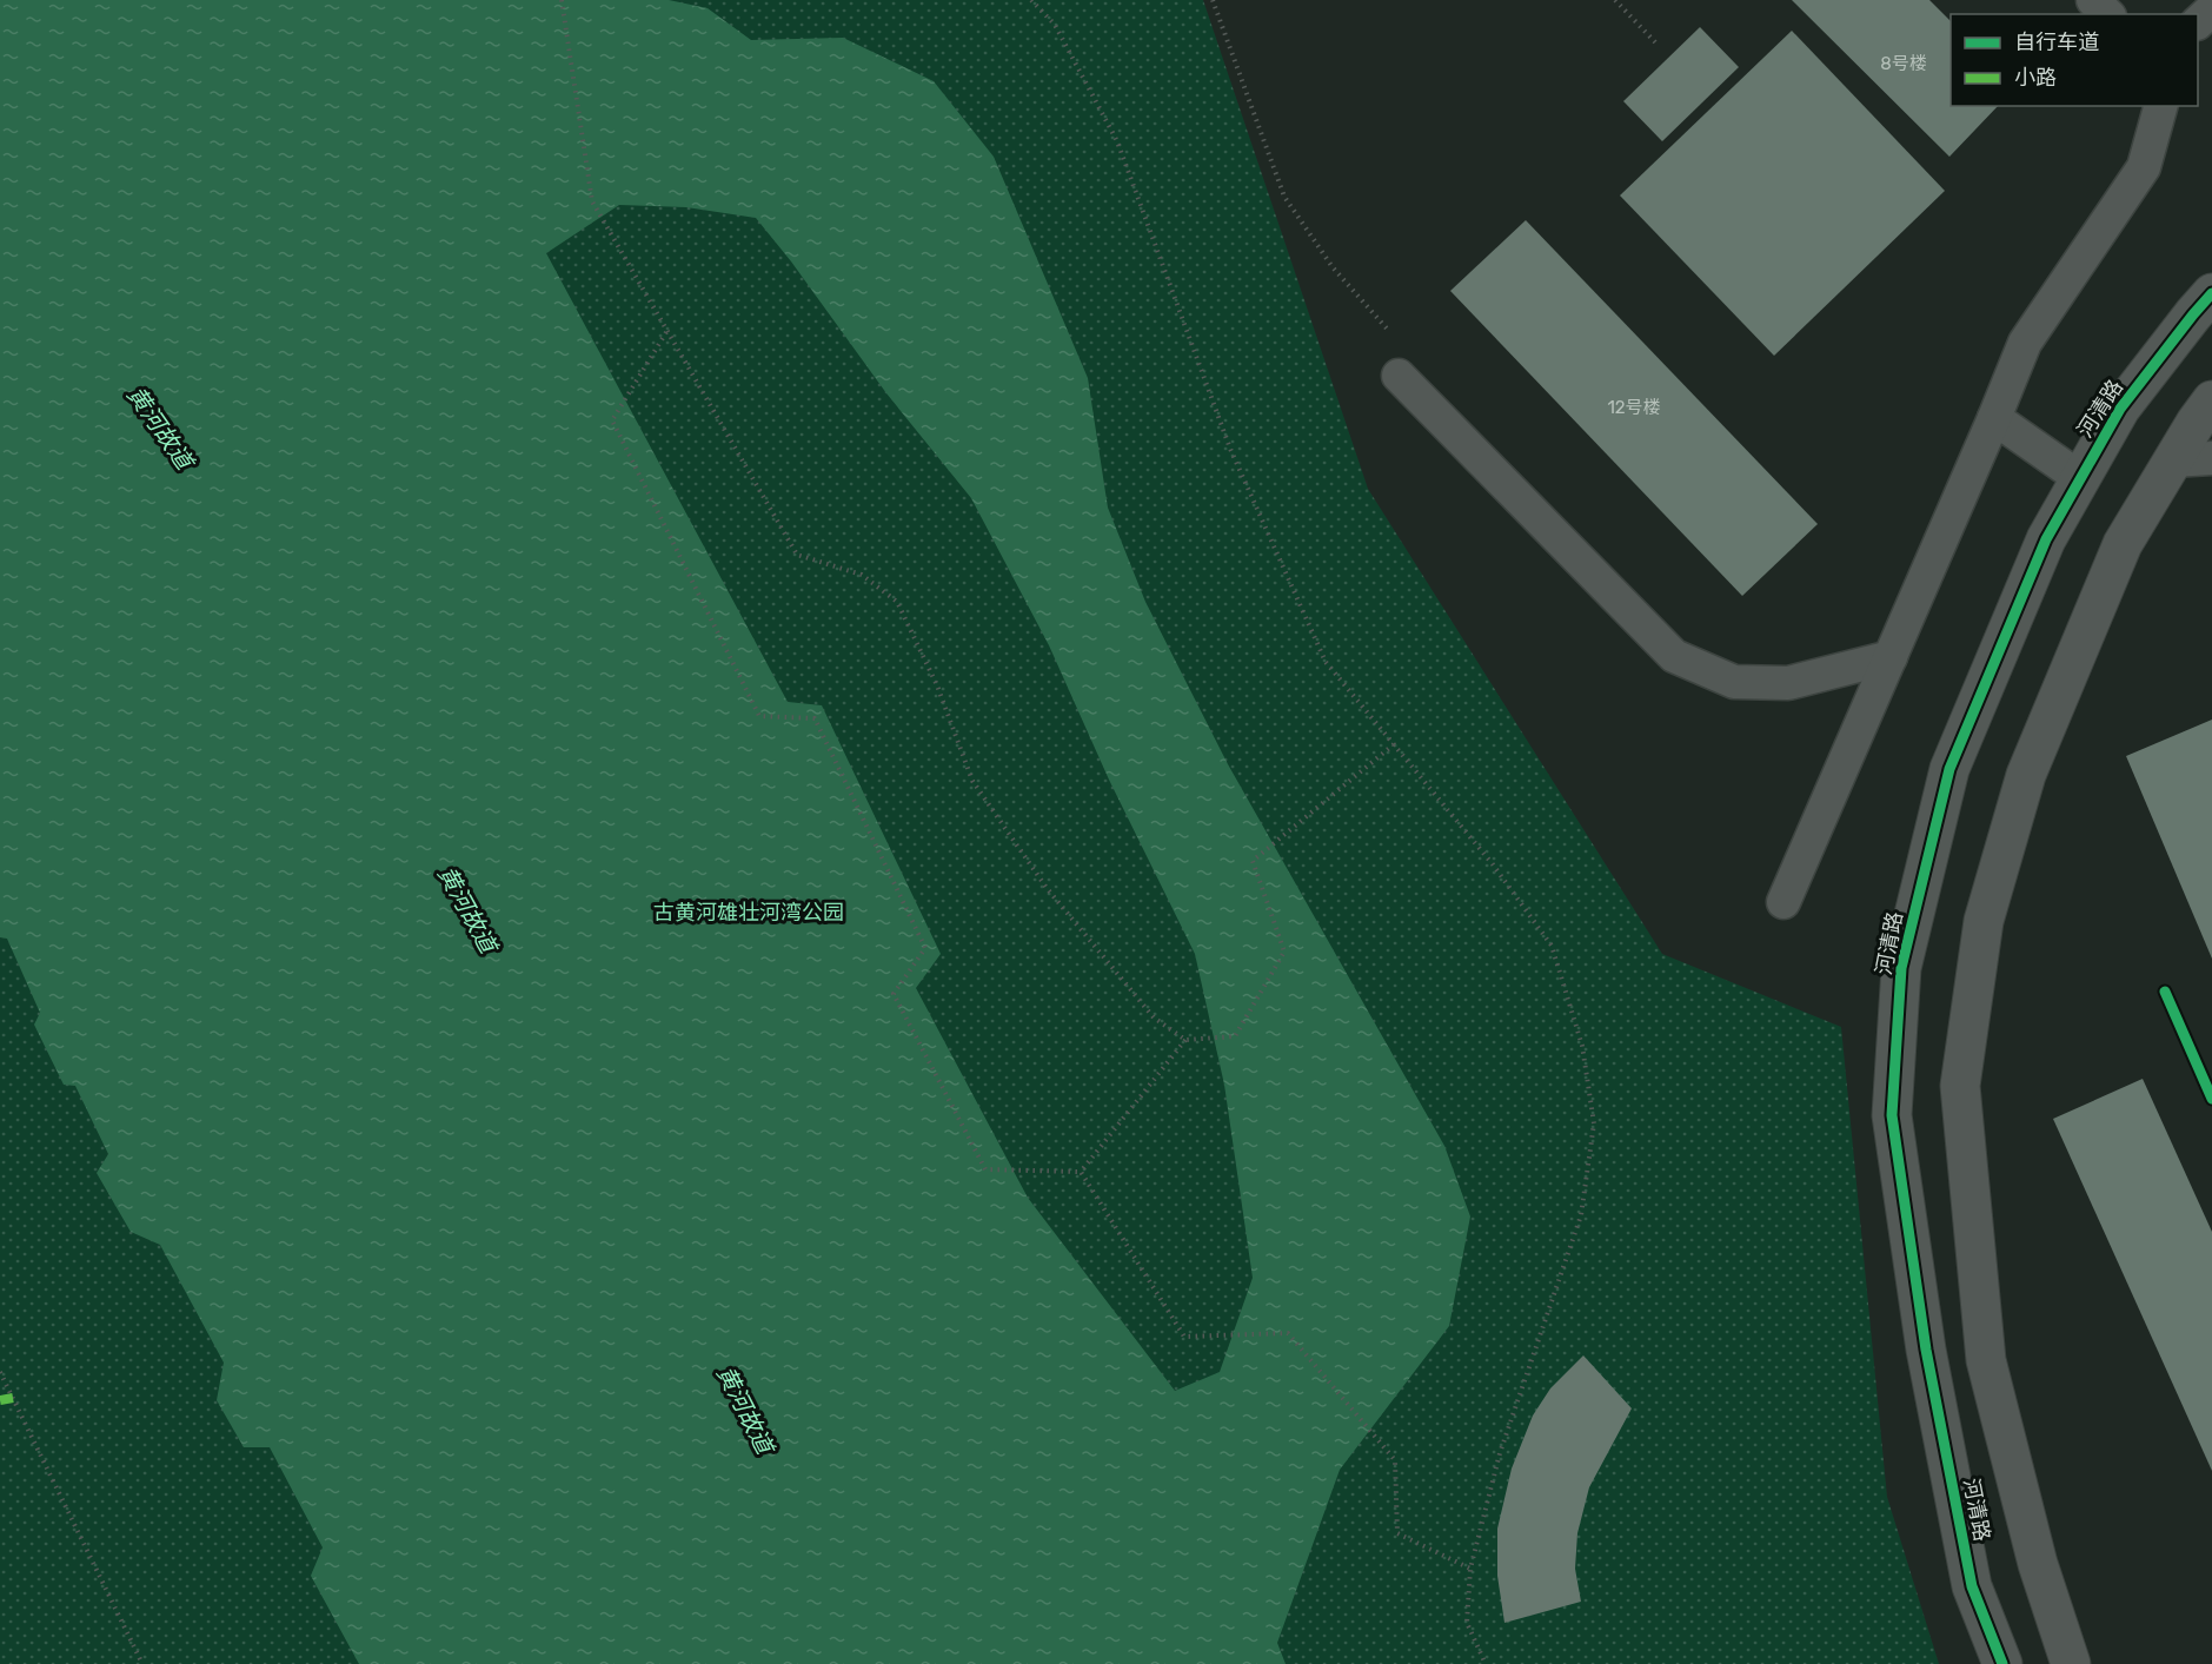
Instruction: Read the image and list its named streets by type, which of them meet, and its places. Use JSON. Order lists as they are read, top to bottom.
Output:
{
  "streets": {
    "street": ["河清路"]
  },
  "water": ["黄河故道"],
  "parks": ["古黄河雄壮河湾公园"],
  "house_numbers": ["8号楼", "12号楼"],
  "legend": ["自行车道", "小路"]
}
